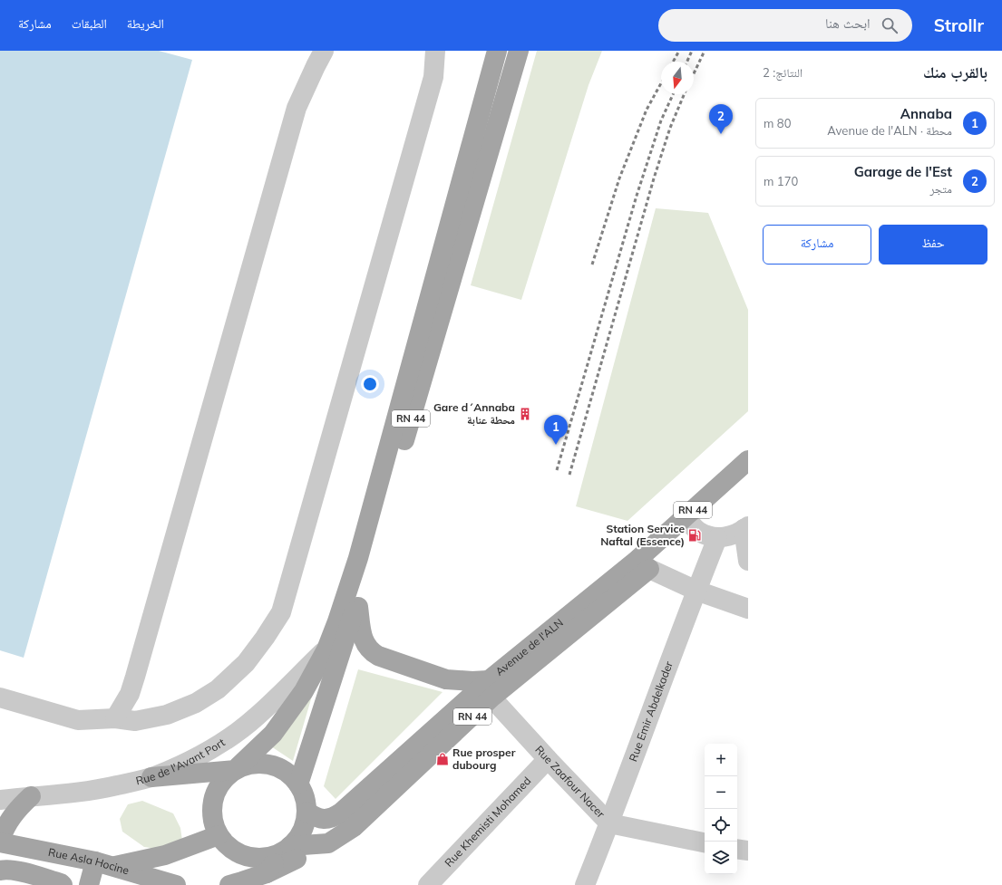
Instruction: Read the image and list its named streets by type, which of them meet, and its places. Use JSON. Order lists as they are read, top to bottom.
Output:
{
  "streets": {
    "main road": ["RN 44", "Avenue de l'ALN", "Rue Asla Hocine"],
    "street": [
      "Rue Emir Abdelkader",
      "Rue de l'Avant Port",
      "Rue Zaafour Nacer",
      "Rue Khemisti Mohamed"
    ]
  },
  "crossings": [
    ["RN 44", "Avenue de l'ALN"],
    ["Avenue de l'ALN", "Rue Zaafour Nacer"],
    ["Rue Emir Abdelkader", "Rue Zaafour Nacer"],
    ["Rue Zaafour Nacer", "Rue Khemisti Mohamed"]
  ],
  "places": {
    "building": ["Gare d´Annaba محطة عنابة"],
    "fuel station": ["Station Service Naftal (Essence)"],
    "shop": ["Rue prosper dubourg"]
  },
  "north": "bottom",
  "page": {
    "header": "Strollr",
    "search": "ابحث هنا",
    "nav": ["الخريطة", "الطبقات", "مشاركة"],
    "heading": ["بالقرب منك", "النتائج: 2"],
    "list": [
      {
        "mark": "1",
        "name": "Annaba",
        "note": "محطة · Avenue de l'ALN",
        "value": "80 m"
      },
      {
        "mark": "2",
        "name": "Garage de l'Est",
        "note": "متجر",
        "value": "170 m"
      }
    ],
    "pins": ["2", "1"],
    "buttons": ["حفظ", "مشاركة"],
    "map_buttons": ["+", "−"]
  }
}
